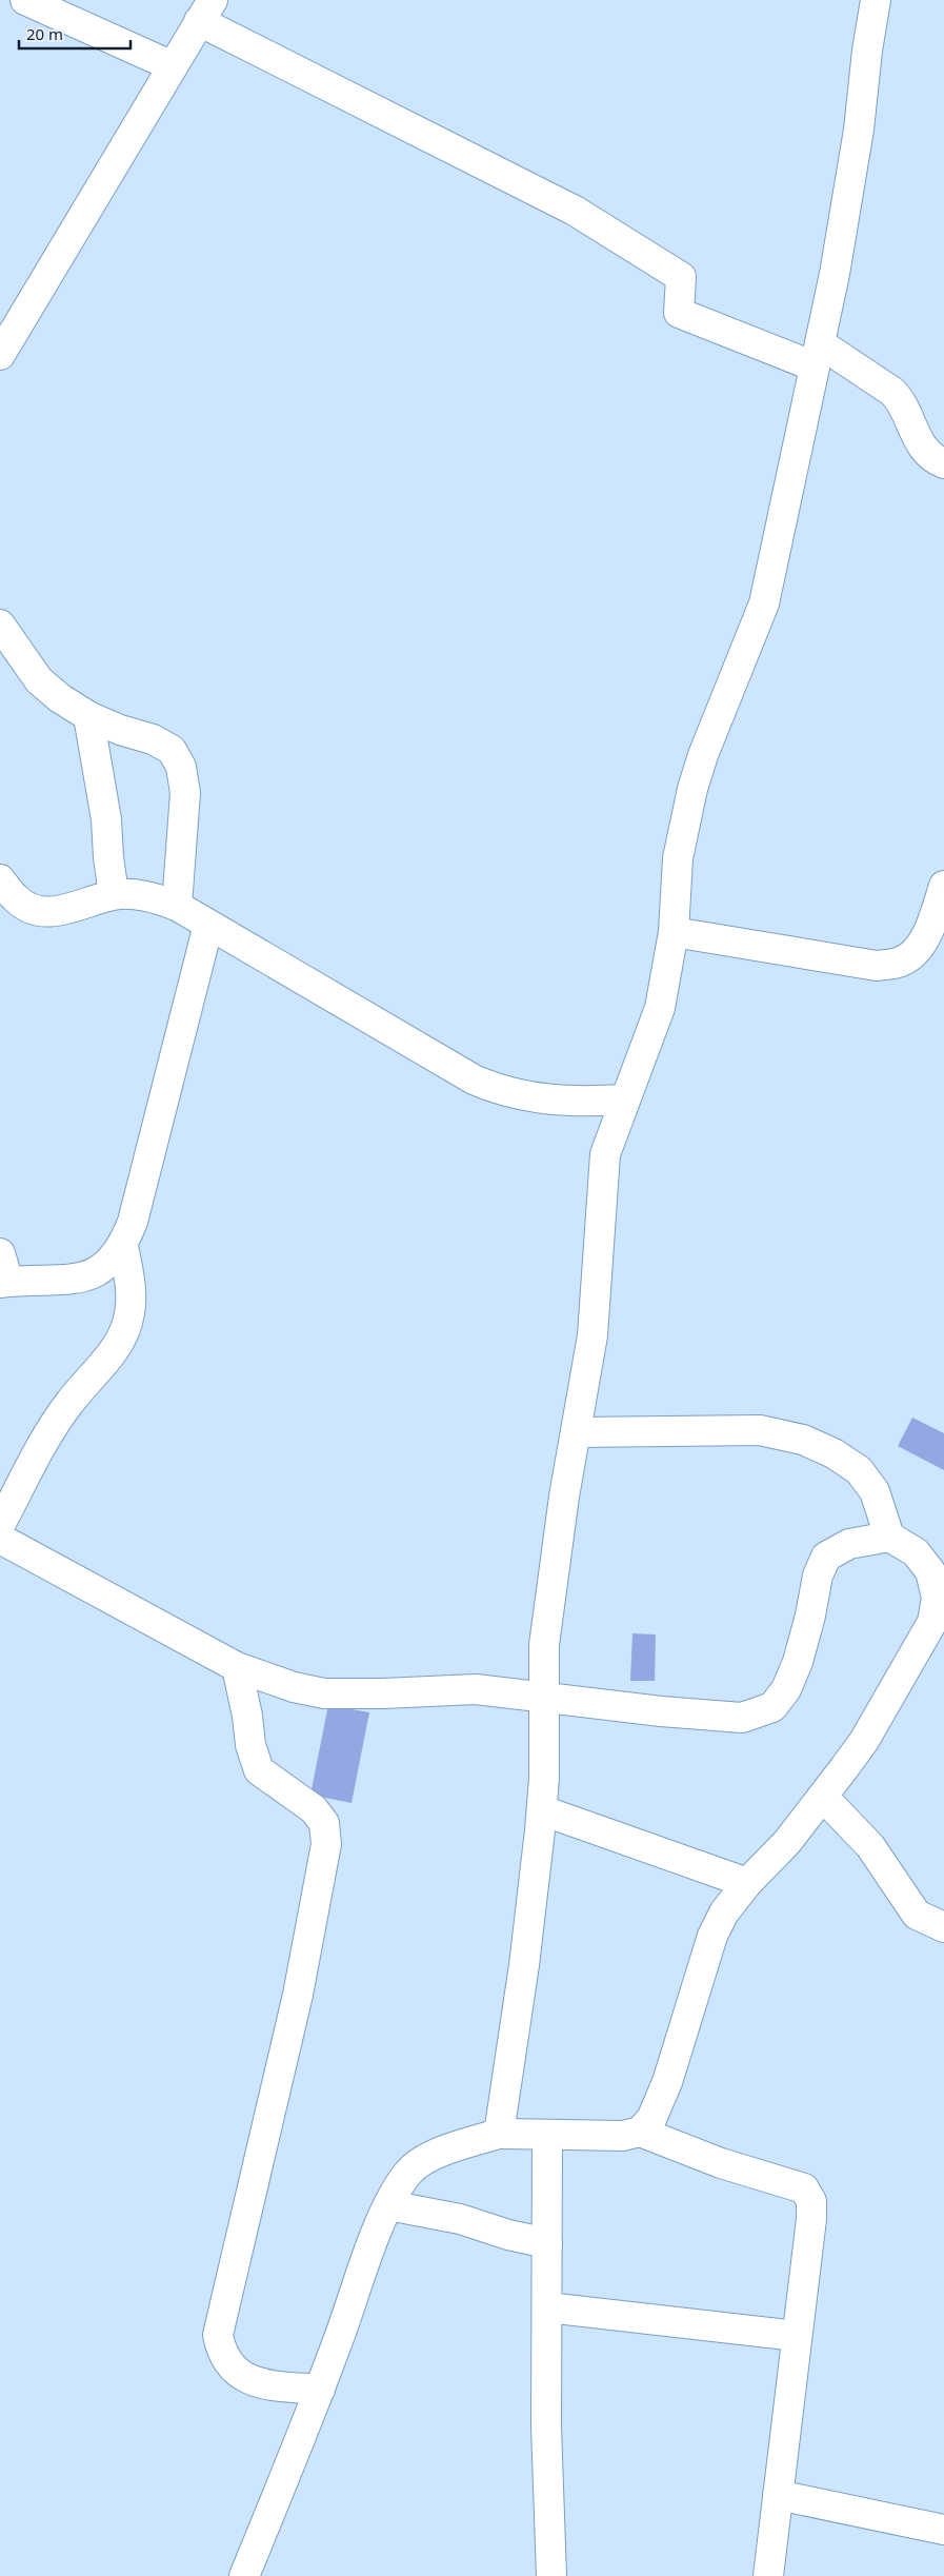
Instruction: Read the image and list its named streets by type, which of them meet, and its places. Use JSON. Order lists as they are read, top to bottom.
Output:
{
  "scale_bar": "20 m"
}
